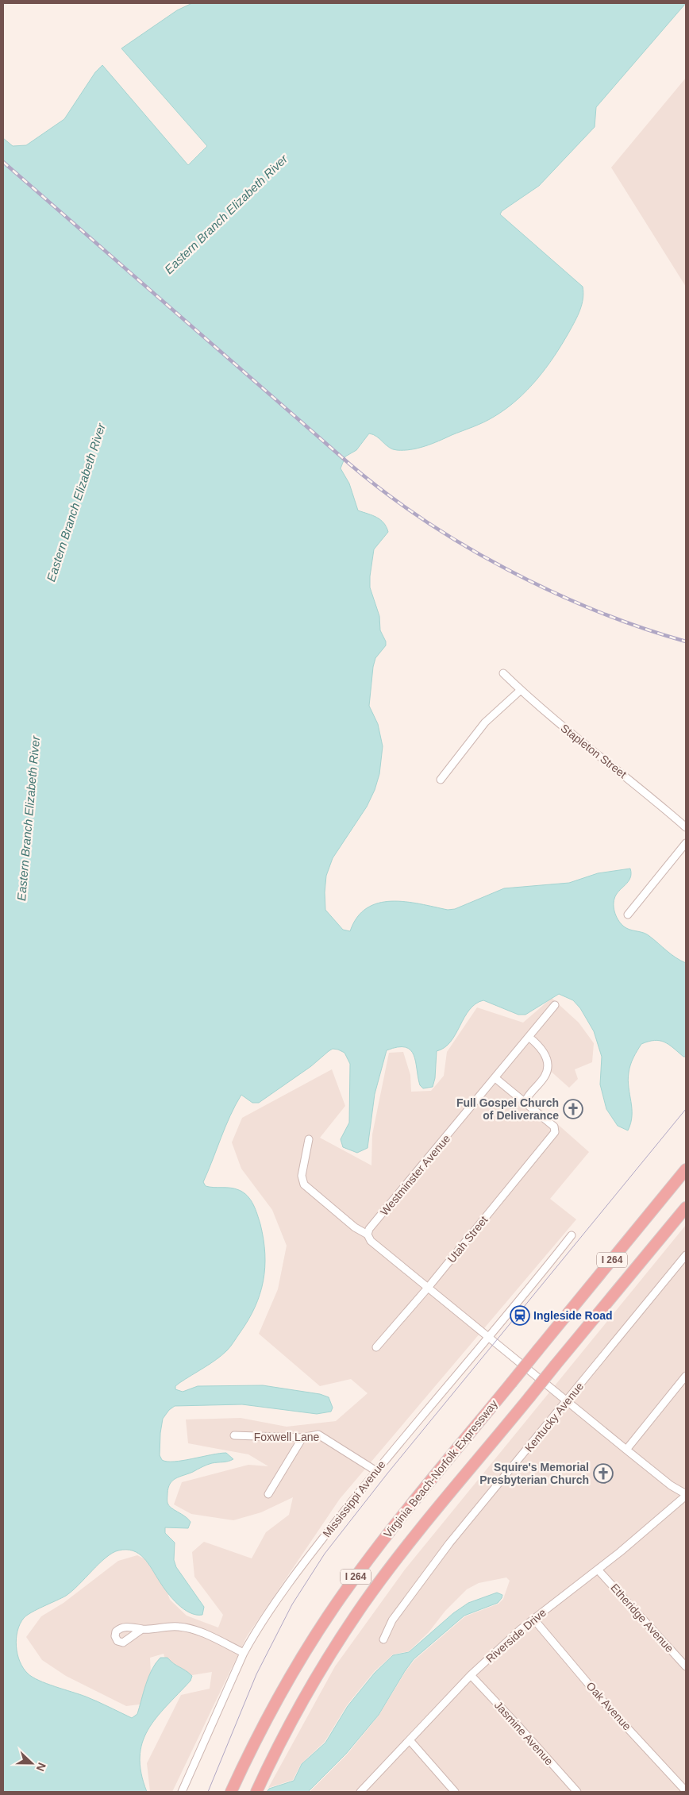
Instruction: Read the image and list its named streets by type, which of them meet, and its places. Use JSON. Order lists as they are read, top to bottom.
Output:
{
  "streets": {
    "highway": ["I 264", "Virginia Beach-Norfolk Expressway"],
    "street": [
      "Stapleton Street",
      "Westminster Avenue",
      "Utah Street",
      "Kentucky Avenue",
      "Foxwell Lane",
      "Mississippi Avenue",
      "Etheridge Avenue",
      "Riverside Drive",
      "Oak Avenue",
      "Jasmine Avenue"
    ]
  },
  "crossings": [
    ["Foxwell Lane", "Mississippi Avenue"],
    ["Etheridge Avenue", "Riverside Drive"],
    ["Riverside Drive", "Oak Avenue"],
    ["Riverside Drive", "Jasmine Avenue"]
  ],
  "water": ["Eastern Branch Elizabeth River"],
  "places": {
    "church": ["Full Gospel Church of Deliverance", "Squire's Memorial Presbyterian Church"],
    "station": ["Ingleside Road"]
  },
  "north": "right"
}
